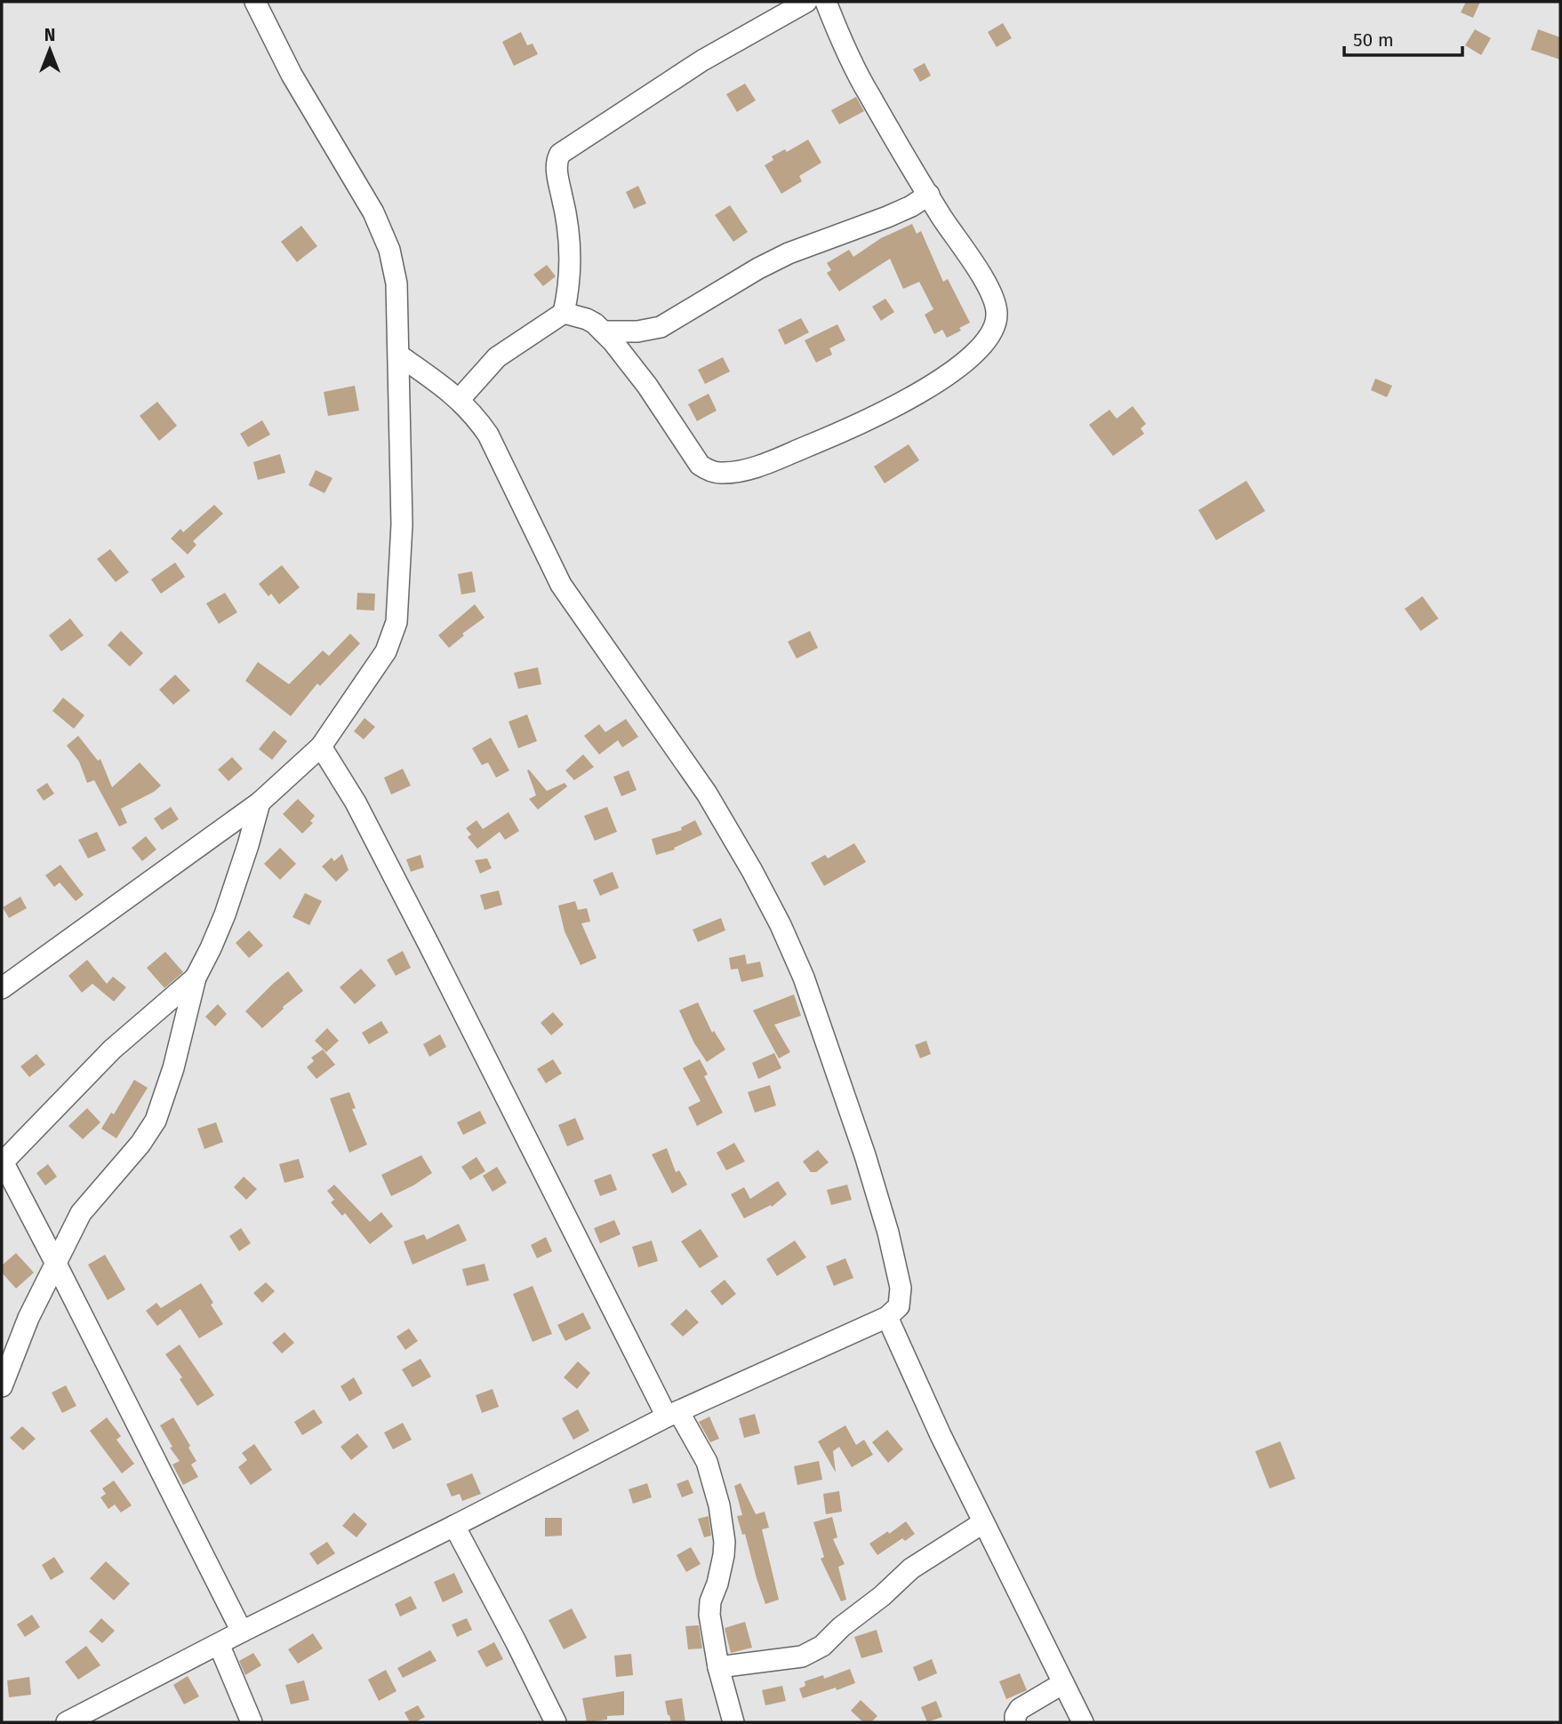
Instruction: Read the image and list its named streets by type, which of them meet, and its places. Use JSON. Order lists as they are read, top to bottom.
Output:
{
  "scale_bar": "50 m",
  "north": "top"
}
